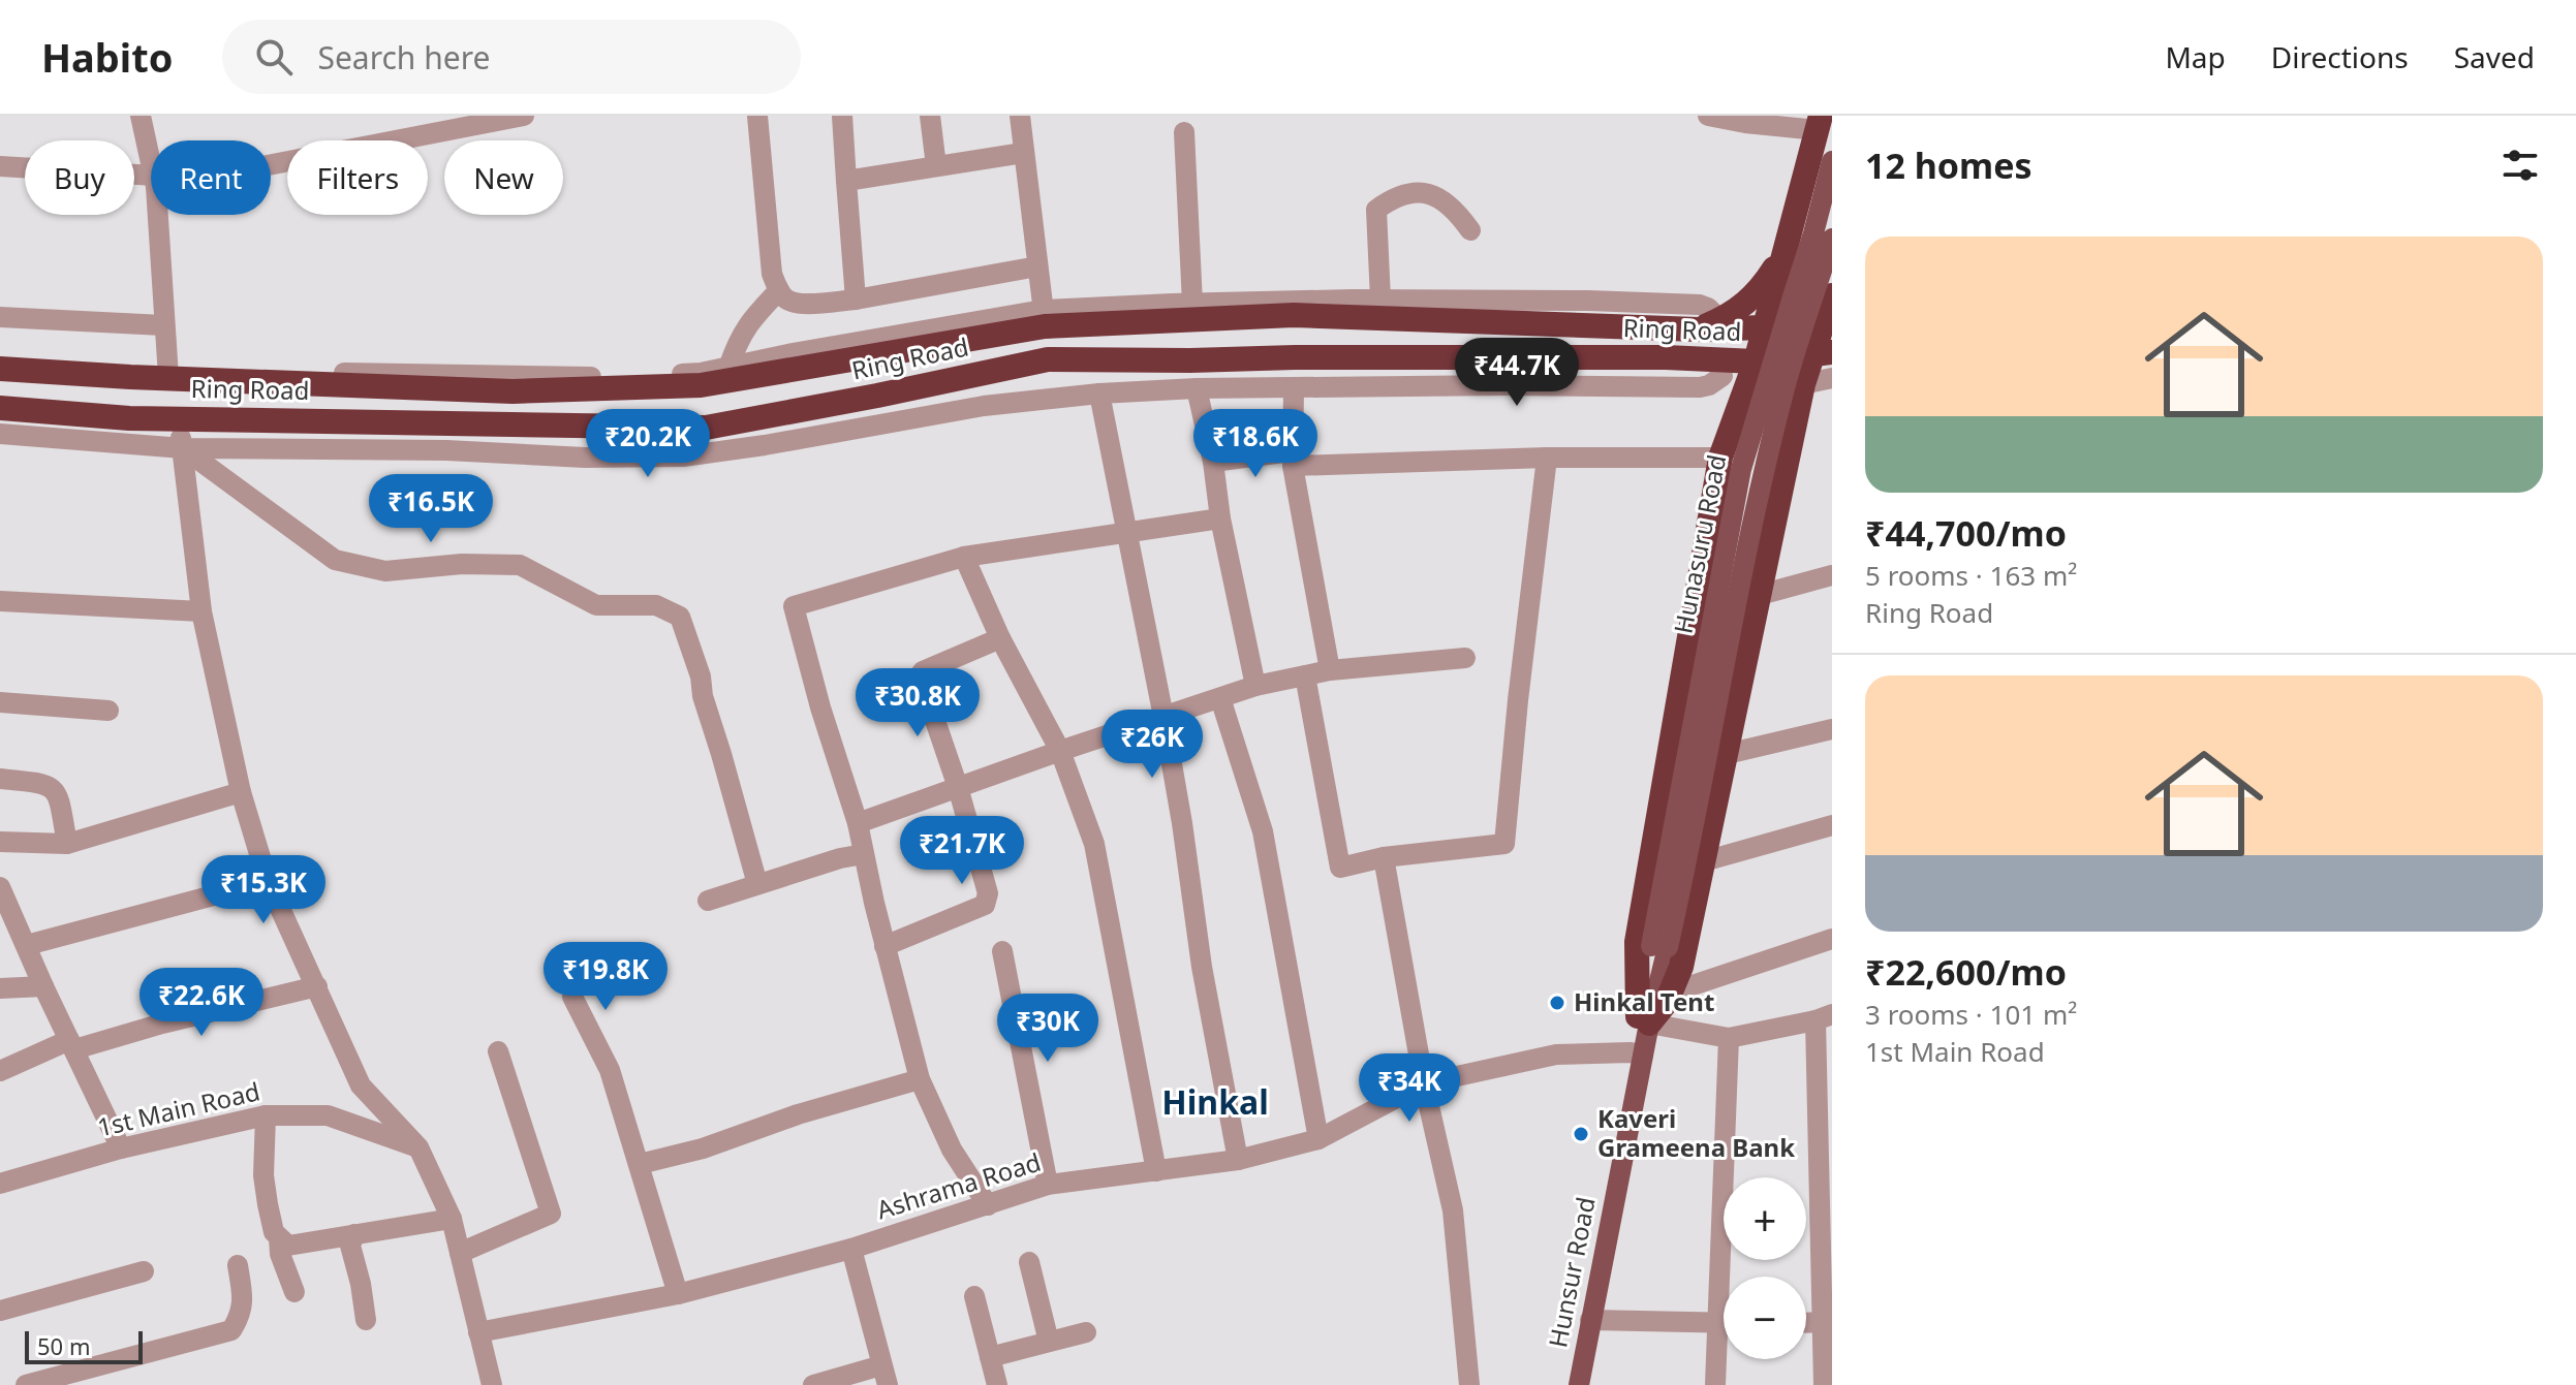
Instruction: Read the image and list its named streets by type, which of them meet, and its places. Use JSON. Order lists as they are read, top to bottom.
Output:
{
  "streets": {
    "highway": ["Ring Road"],
    "main road": ["Hunasuru Road", "Hunsur Road"],
    "street": ["1st Main Road", "Ashrama Road"]
  },
  "crossings": [
    ["Ashrama Road", "Hunsur Road"]
  ],
  "districts": ["Hinkal"],
  "places": ["Hinkal Tent", "Kaveri Grameena Bank"],
  "scale_bar": "50 m",
  "page": {
    "header": "Habito",
    "search": "Search here",
    "nav": ["Map", "Directions", "Saved"],
    "heading": "12 homes",
    "chip": [
      "Buy",
      "Rent",
      "Filters",
      "New"
    ],
    "list": [
      {
        "name": "₹44,700/mo",
        "note": "5 rooms · 163 m² · Ring Road"
      },
      {
        "name": "₹22,600/mo",
        "note": "3 rooms · 101 m² · 1st Main Road"
      }
    ],
    "price": [
      "₹44.7K",
      "₹20.2K",
      "₹18.6K",
      "₹16.5K",
      "₹30.8K",
      "₹26K",
      "₹21.7K",
      "₹15.3K",
      "₹19.8K",
      "₹22.6K",
      "₹30K",
      "₹34K"
    ],
    "map_buttons": ["+", "−"],
    "scale": "50 m"
  }
}
